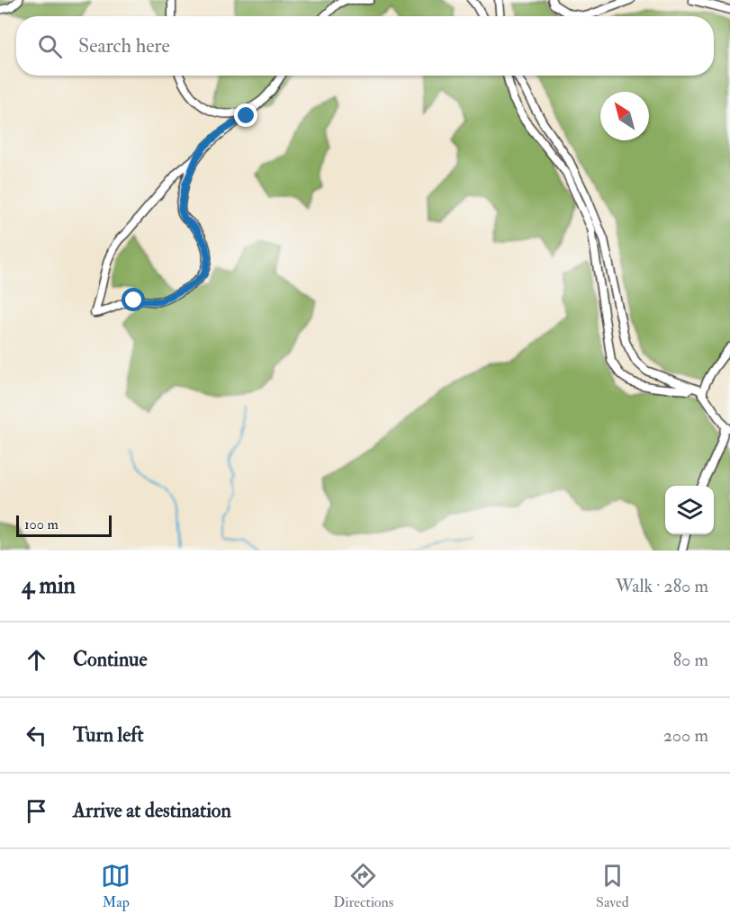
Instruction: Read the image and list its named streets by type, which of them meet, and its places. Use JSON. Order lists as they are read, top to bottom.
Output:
{
  "scale_bar": "100 m",
  "north": "top left",
  "page": {
    "search": "Search here",
    "scale": "100 m",
    "heading": ["4 min", "Walk · 280 m"],
    "list": [
      ["Continue", "80 m"],
      ["Turn left", "200 m"],
      "Arrive at destination"
    ],
    "nav": ["Map", "Directions", "Saved"]
  }
}
